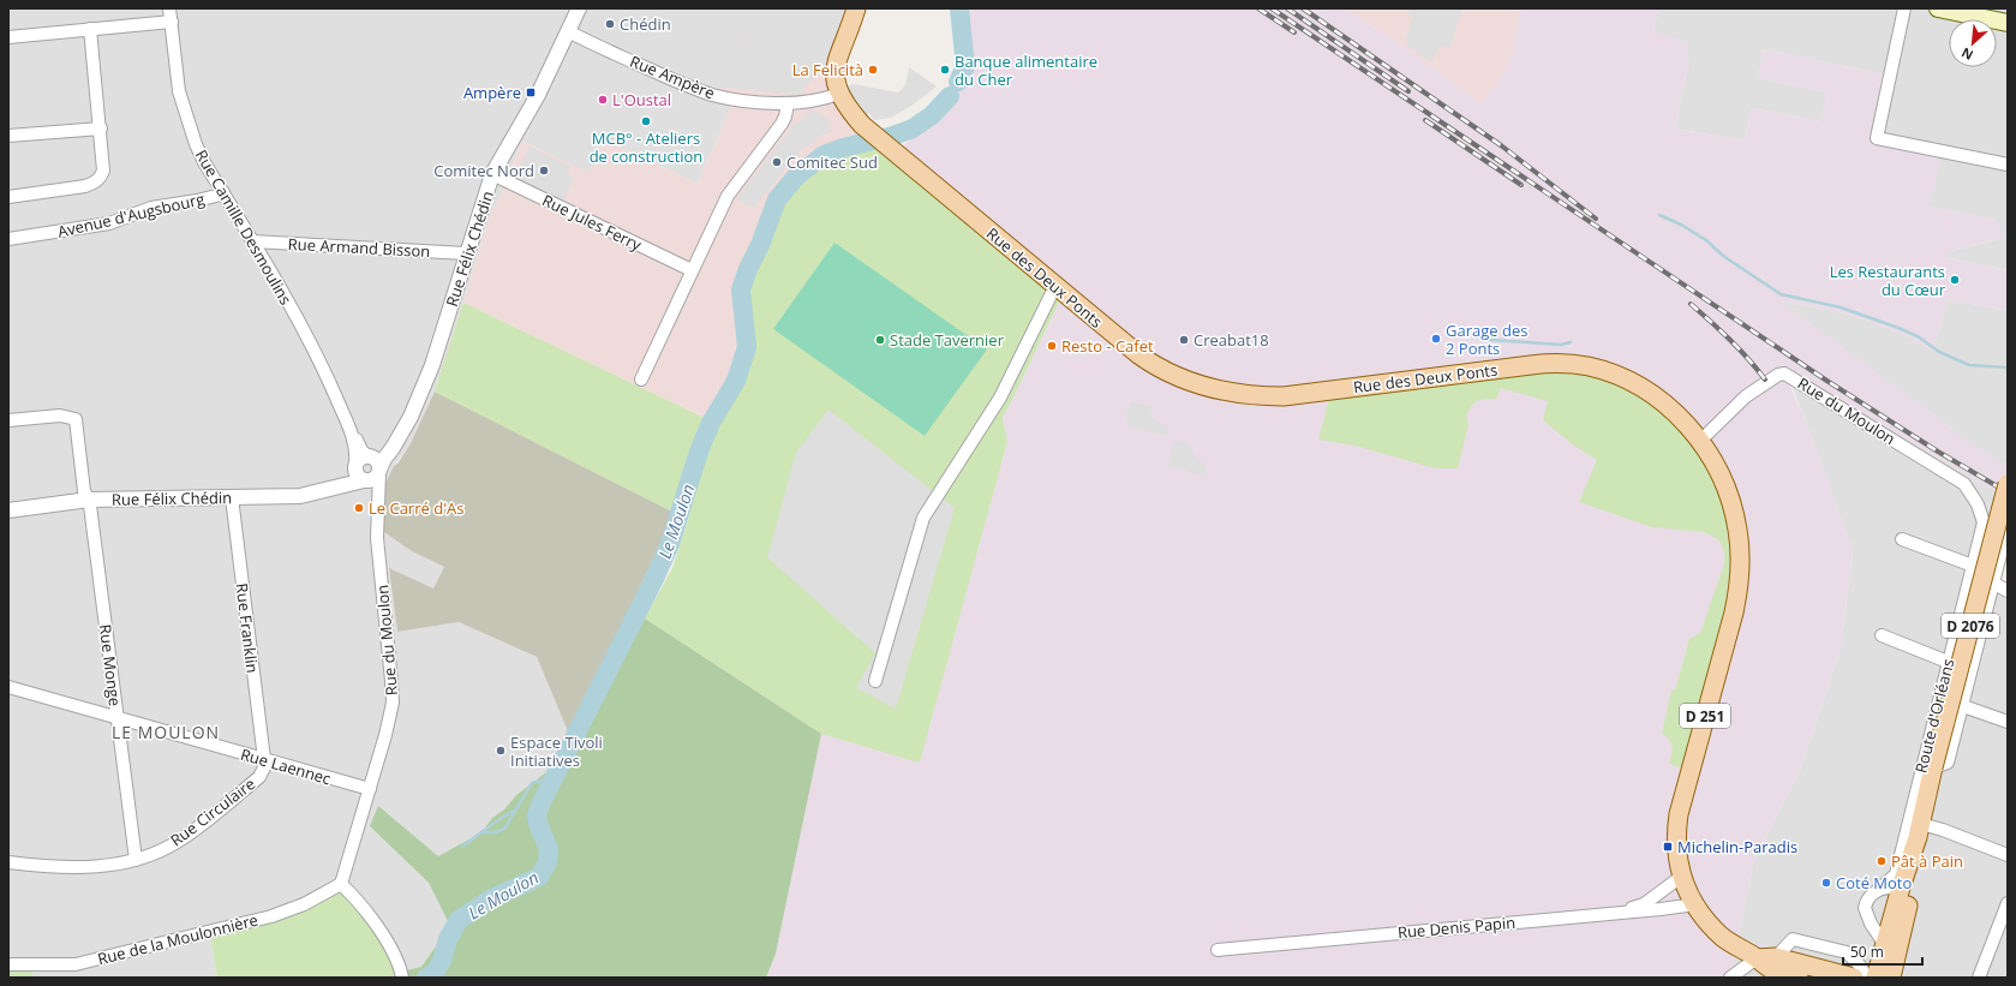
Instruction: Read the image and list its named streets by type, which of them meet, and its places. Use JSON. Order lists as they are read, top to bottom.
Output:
{
  "streets": {
    "main road": [
      "Rue des Deux Ponts",
      "D 2076",
      "D 251",
      "Route d'Orléans"
    ],
    "street": [
      "Rue Ampère",
      "Avenue d'Augsbourg",
      "Rue Jules Ferry",
      "Rue Camille Desmoulins",
      "Rue Armand Bisson",
      "Rue Félix Chédin",
      "Rue du Moulon",
      "Rue Franklin",
      "Rue Monge",
      "Rue Laennec",
      "Rue Circulaire",
      "Rue Denis Papin",
      "Rue de la Moulonnière"
    ]
  },
  "crossings": [
    ["Rue Ampère", "Rue Félix Chédin"],
    ["Rue Ampère", "Rue des Deux Ponts"],
    ["Avenue d'Augsbourg", "Rue Camille Desmoulins"],
    ["Rue Jules Ferry", "Rue Félix Chédin"],
    ["Rue Camille Desmoulins", "Rue Armand Bisson"],
    ["Rue Camille Desmoulins", "Rue Félix Chédin"],
    ["Rue Camille Desmoulins", "Rue du Moulon"],
    ["Rue Armand Bisson", "Rue Félix Chédin"],
    ["Rue Félix Chédin", "Rue du Moulon"],
    ["Rue Félix Chédin", "Rue Franklin"],
    ["Rue Félix Chédin", "Rue Monge"],
    ["Rue des Deux Ponts", "Rue du Moulon"],
    ["Rue des Deux Ponts", "Rue Denis Papin"],
    ["Rue du Moulon", "Route d'Orléans"],
    ["Rue du Moulon", "Rue Laennec"],
    ["Rue du Moulon", "Rue de la Moulonnière"],
    ["Rue Franklin", "Rue Laennec"],
    ["Rue Franklin", "Rue Circulaire"],
    ["Rue Monge", "Rue Laennec"],
    ["Rue Monge", "Rue Circulaire"],
    ["Rue Laennec", "Rue Circulaire"]
  ],
  "districts": ["LE MOULON"],
  "water": ["Le Moulon"],
  "places": {
    "other": [
      "Chédin",
      "La Felicità",
      "Banque alimentaire du Cher",
      "L'Oustal",
      "MCB° - Ateliers de construction",
      "Comitec Sud",
      "Comitec Nord",
      "Les Restaurants du Cœur",
      "Garage des 2 Ponts",
      "Stade Tavernier",
      "Creabat18",
      "Resto - Cafet",
      "Le Carré d'As",
      "Espace Tivoli Initiatives",
      "Pât à Pain",
      "Coté Moto"
    ],
    "transit": ["Ampère", "Michelin-Paradis"]
  },
  "scale_bar": "50 m",
  "north": "bottom left"
}
